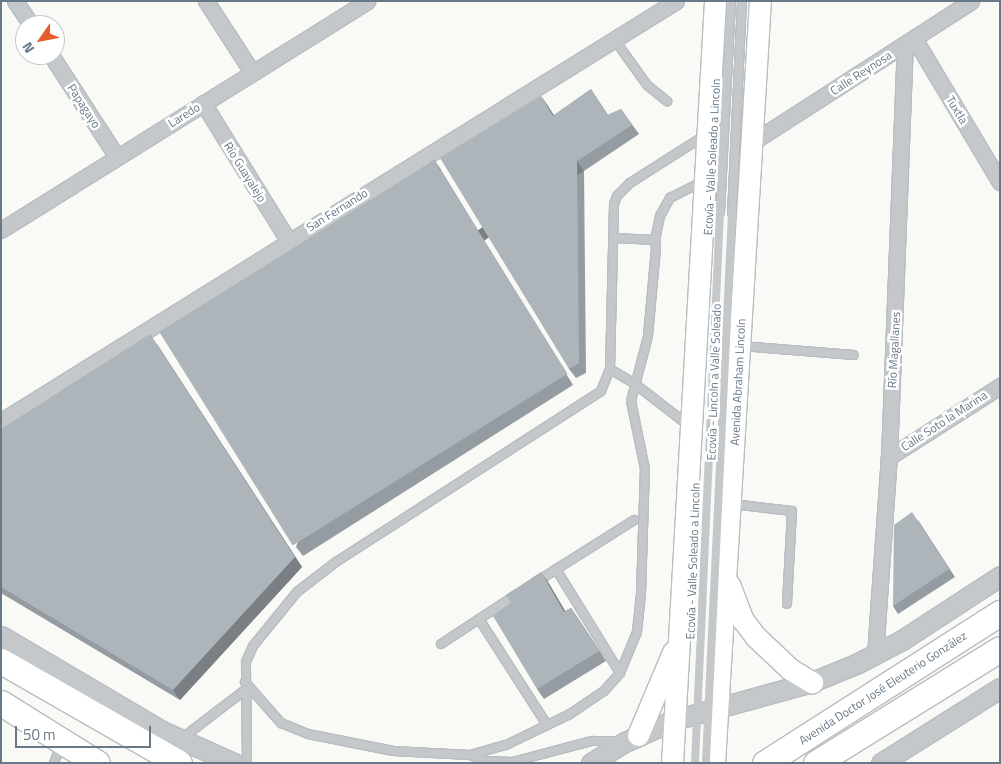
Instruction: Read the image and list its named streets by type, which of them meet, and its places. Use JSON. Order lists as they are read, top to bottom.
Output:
{
  "streets": {
    "highway": ["Avenida Doctor José Eleuterio González"],
    "main road": ["Avenida Abraham Lincoln"],
    "street": [
      "Calle Reynosa",
      "Papagayo",
      "Tuxtla",
      "Laredo",
      "Río Guayalejo",
      "San Fernando",
      "Río Magallanes",
      "Calle Soto la Marina"
    ],
    "lane": ["Ecovía - Valle Soleado a Lincoln", "Ecovía - Lincoln a Valle Soleado"]
  },
  "crossings": [
    ["Calle Reynosa", "Tuxtla"],
    ["Calle Reynosa", "Río Magallanes"],
    ["Calle Reynosa", "Avenida Abraham Lincoln"],
    ["Papagayo", "Laredo"],
    ["Tuxtla", "Río Magallanes"],
    ["Laredo", "Río Guayalejo"],
    ["Río Guayalejo", "San Fernando"],
    ["Río Magallanes", "Calle Soto la Marina"]
  ],
  "scale_bar": "50 m",
  "north": "bottom left"
}
